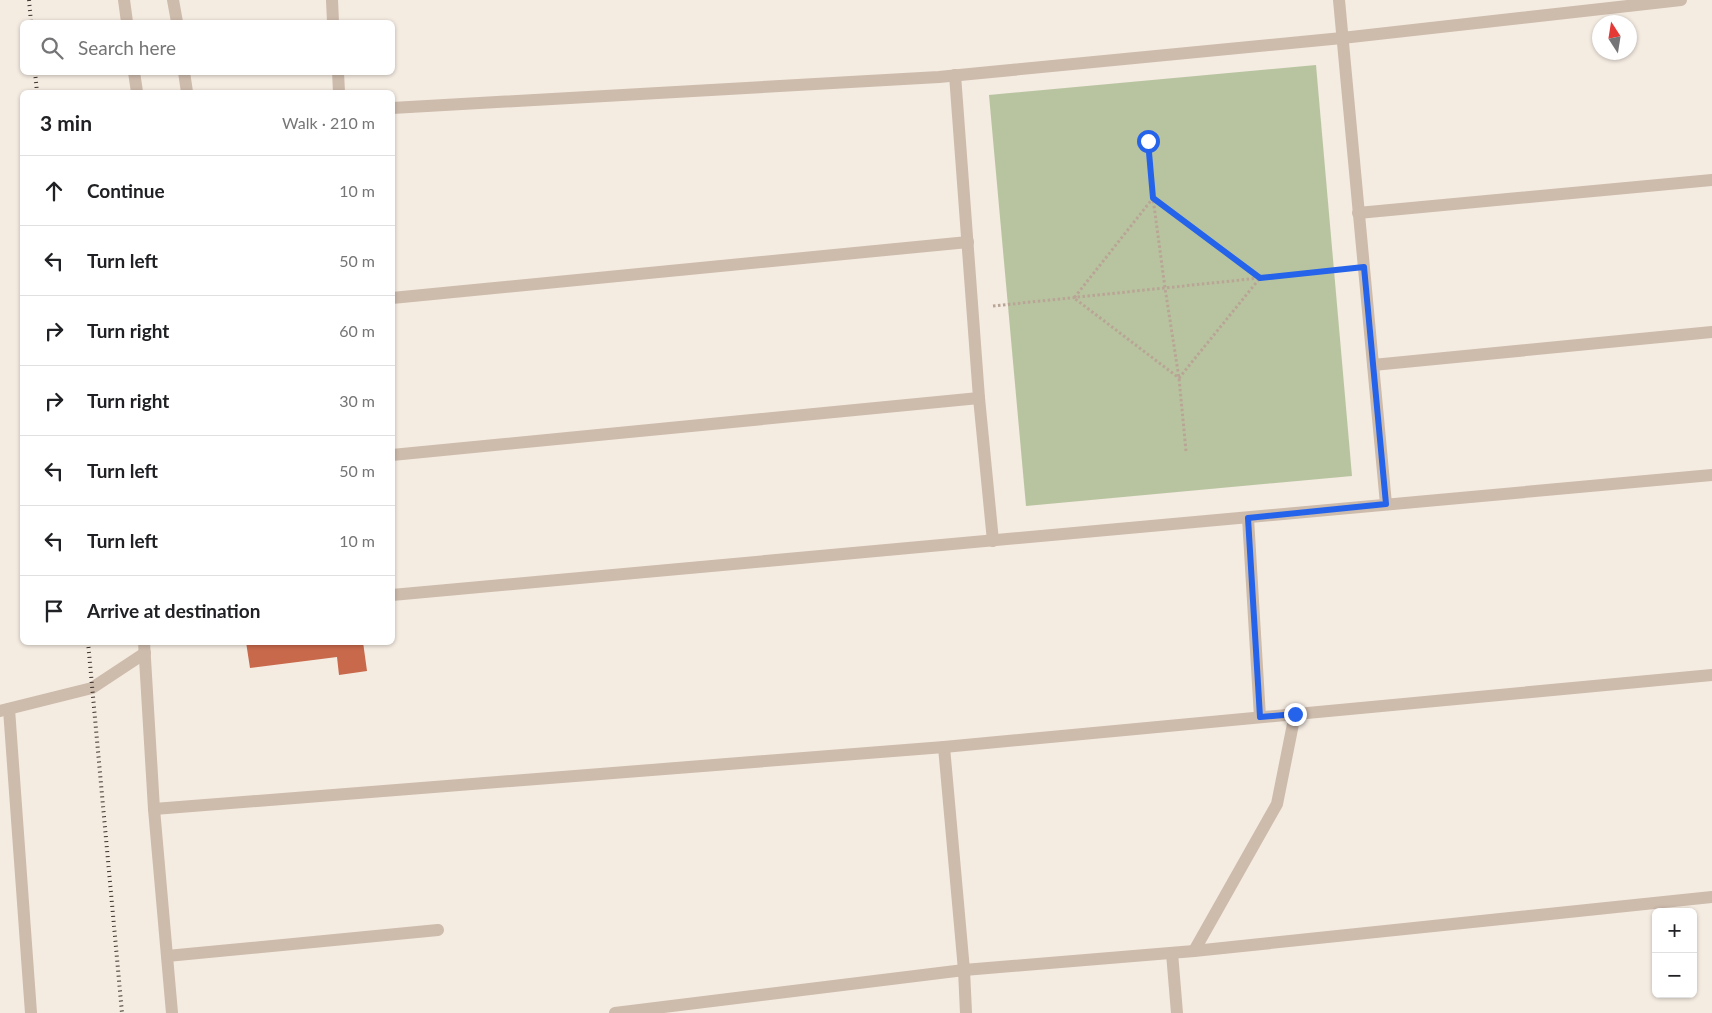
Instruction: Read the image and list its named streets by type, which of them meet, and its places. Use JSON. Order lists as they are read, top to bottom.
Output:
{
  "north": "top",
  "page": {
    "search": "Search here",
    "heading": ["3 min", "Walk · 210 m"],
    "list": [
      ["Continue", "10 m"],
      ["Turn left", "50 m"],
      ["Turn right", "60 m"],
      ["Turn right", "30 m"],
      ["Turn left", "50 m"],
      ["Turn left", "10 m"],
      "Arrive at destination"
    ],
    "map_buttons": ["+", "−"]
  }
}
